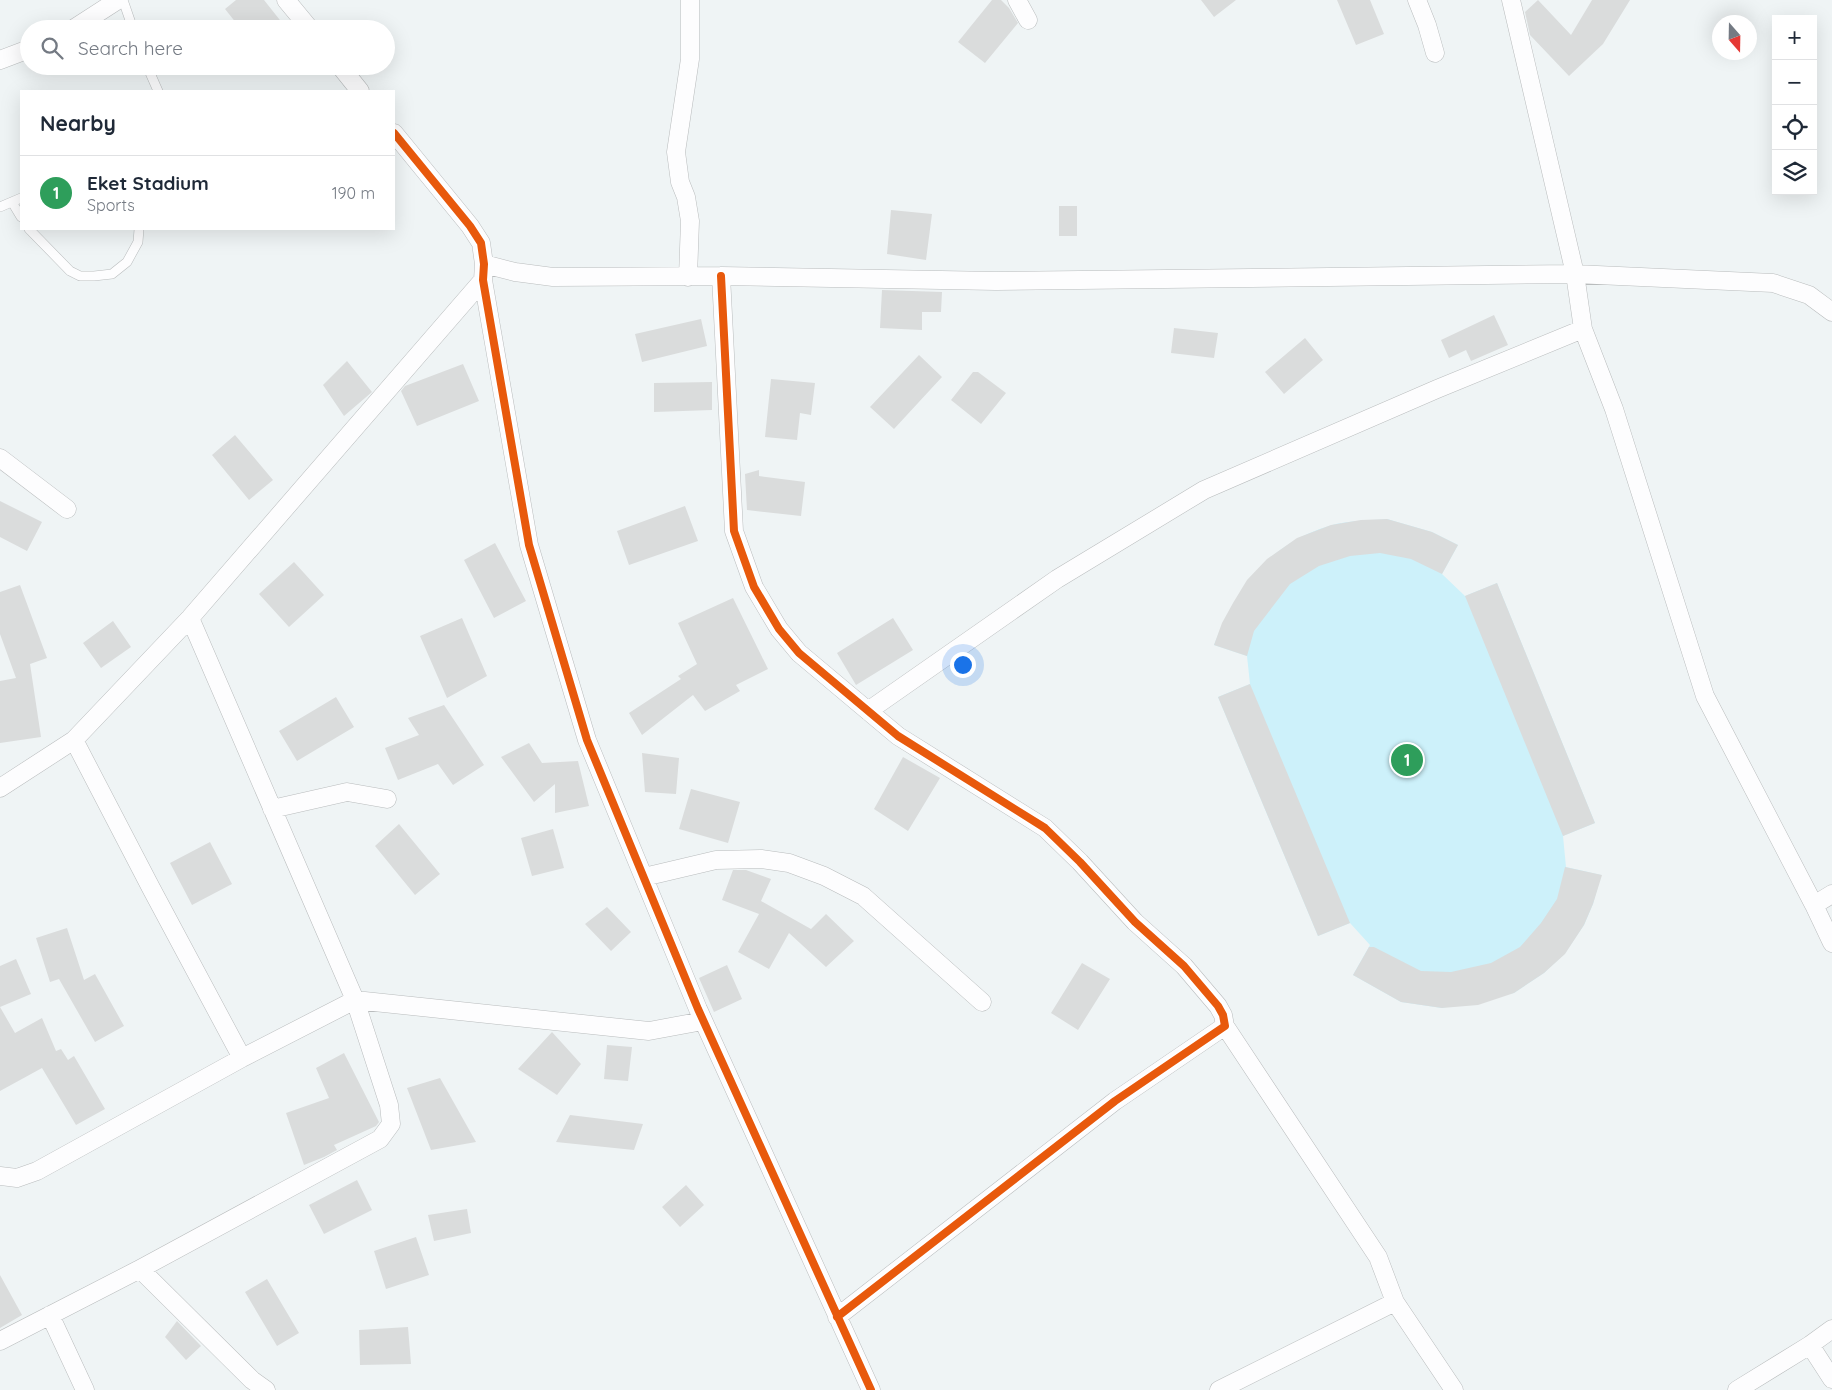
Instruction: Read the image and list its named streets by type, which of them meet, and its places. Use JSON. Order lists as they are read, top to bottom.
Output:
{
  "north": "bottom",
  "page": {
    "map_buttons": ["+", "−"],
    "search": "Search here",
    "heading": "Nearby",
    "list": [
      {
        "mark": "1",
        "name": "Eket Stadium",
        "note": "Sports",
        "value": "190 m"
      }
    ],
    "pins": "1"
  }
}
